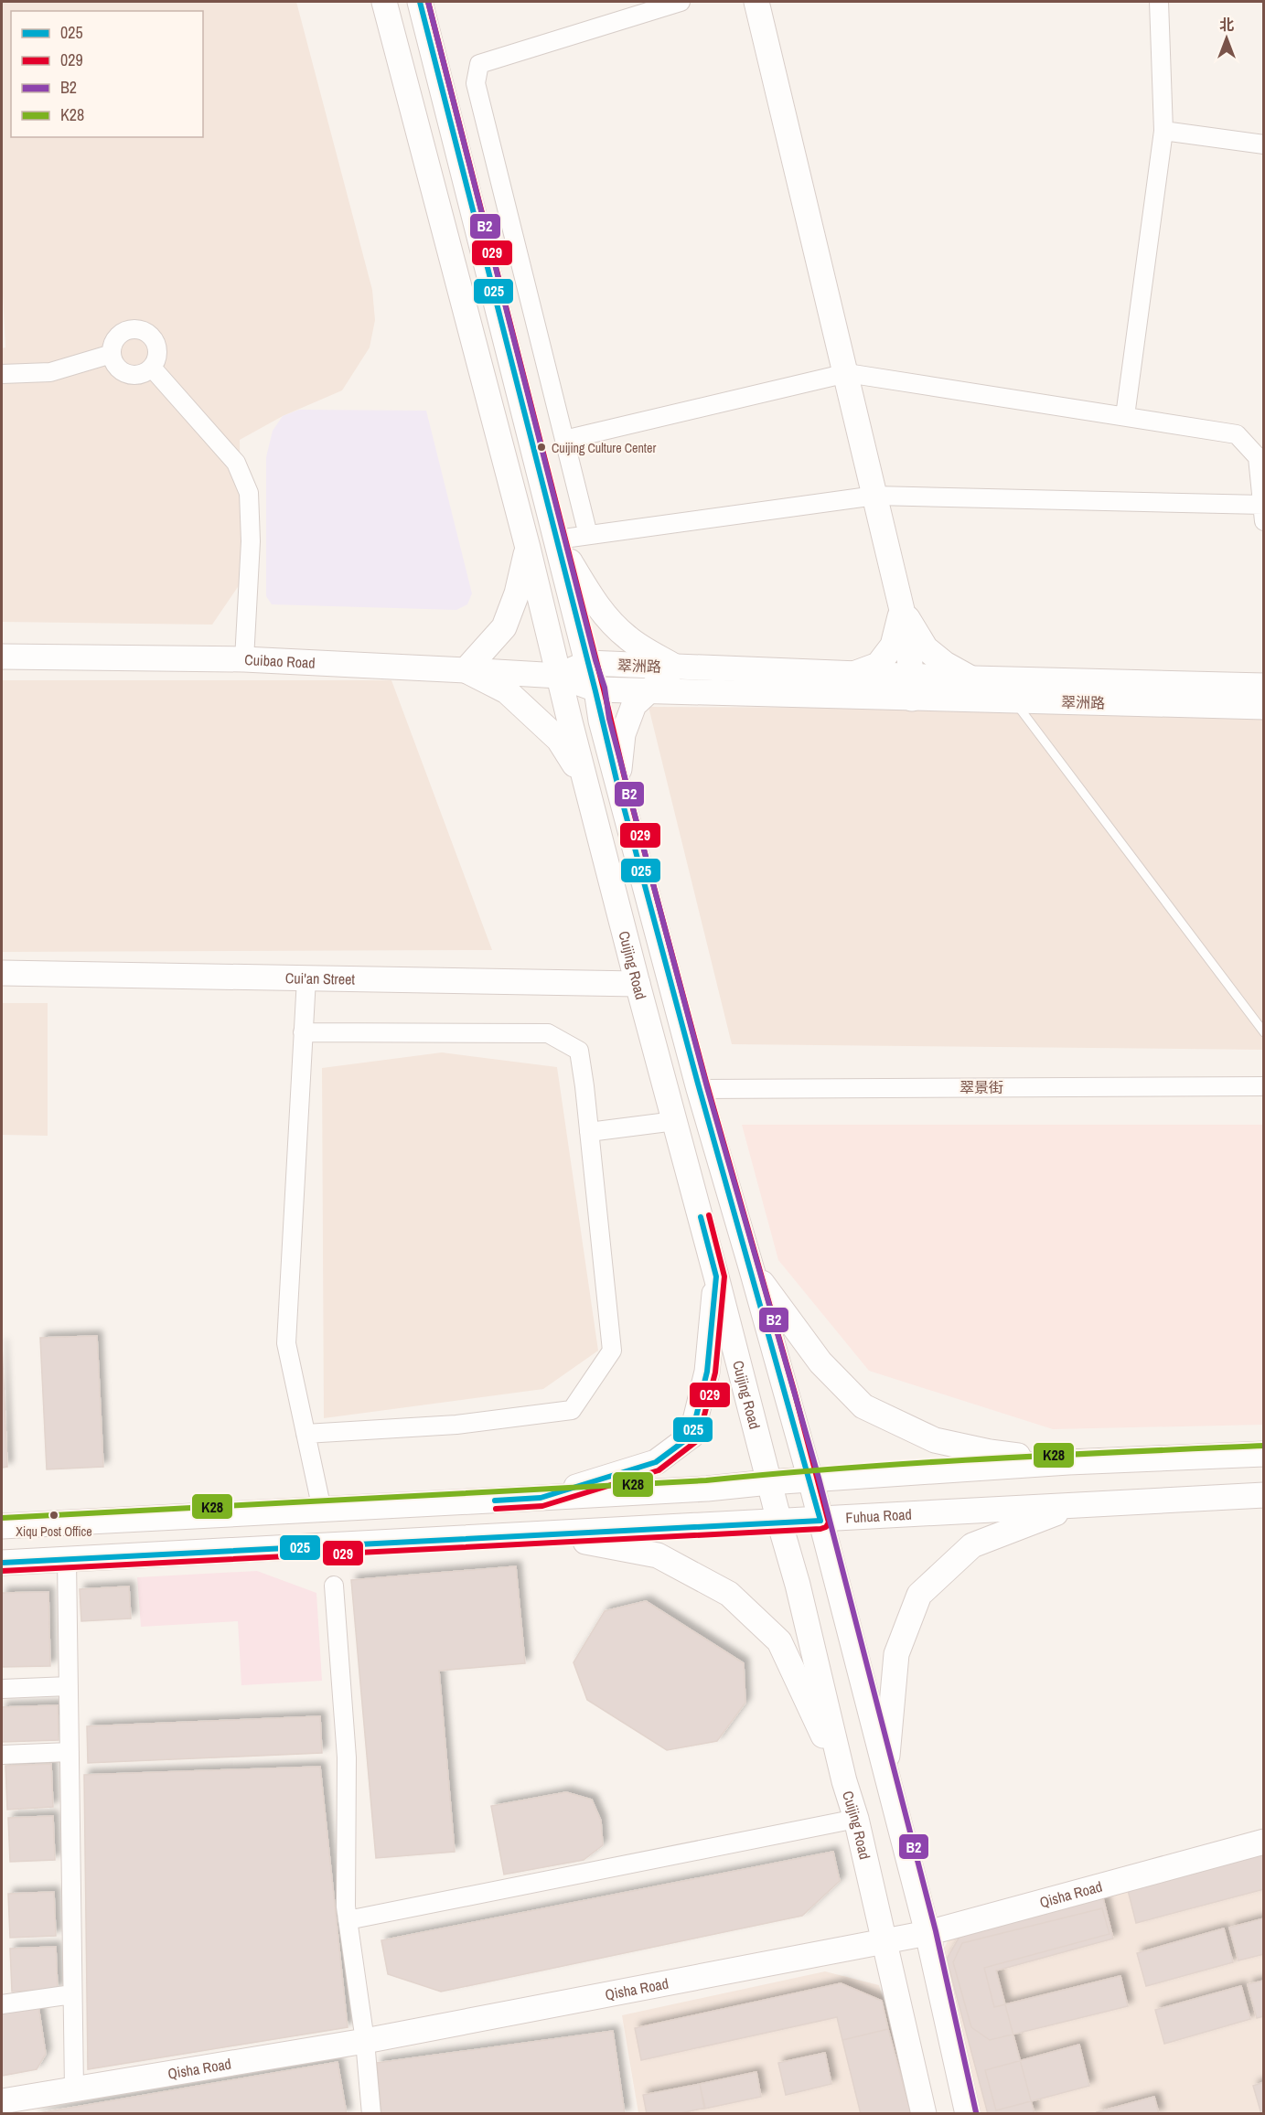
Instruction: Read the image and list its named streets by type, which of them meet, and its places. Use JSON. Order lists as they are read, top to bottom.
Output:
{
  "streets": {
    "main road": [
      "Cuibao Road",
      "翠洲路",
      "Cuijing Road",
      "Cui'an Street",
      "Fuhua Road",
      "Qisha Road"
    ],
    "street": ["翠景街"]
  },
  "crossings": [
    ["Cuibao Road", "翠洲路"],
    ["Cuibao Road", "Cuijing Road"],
    ["翠洲路", "Cuijing Road"],
    ["Cuijing Road", "Cui'an Street"],
    ["Cuijing Road", "Fuhua Road"],
    ["Cuijing Road", "Qisha Road"]
  ],
  "places": ["Cuijing Culture Center", "Xiqu Post Office"],
  "lines": [
    "transit line 025",
    "transit line 029",
    "transit line B2",
    "transit line K28"
  ],
  "legend": [
    "025",
    "029",
    "B2",
    "K28"
  ],
  "north": "top"
}
